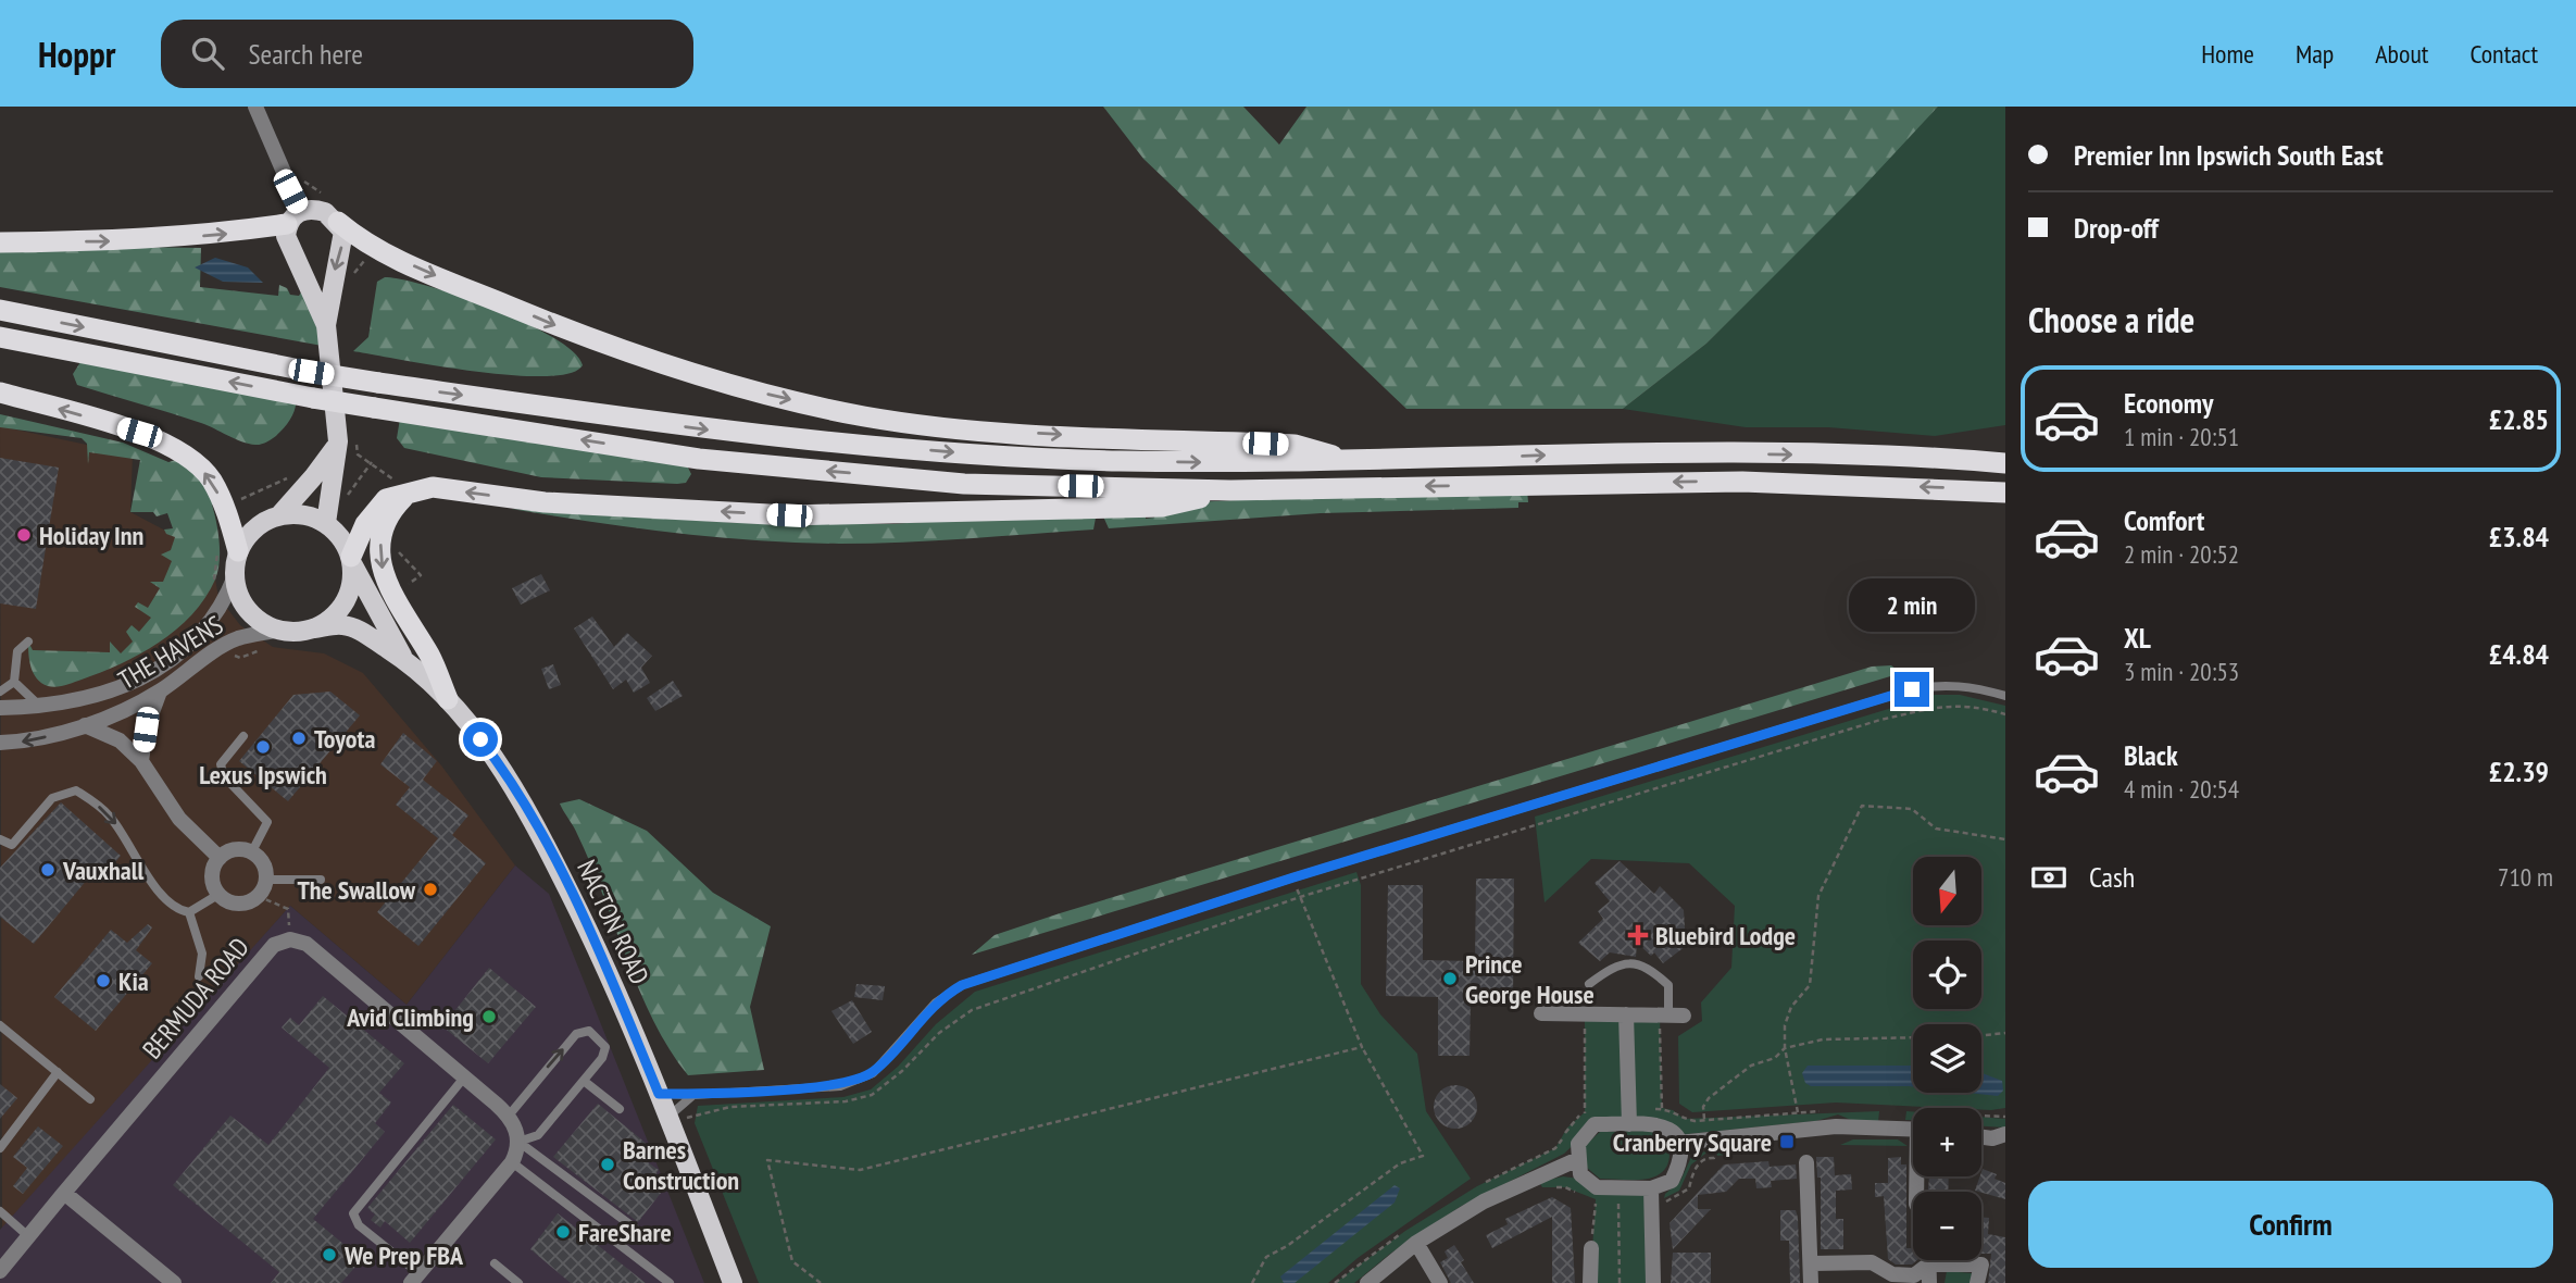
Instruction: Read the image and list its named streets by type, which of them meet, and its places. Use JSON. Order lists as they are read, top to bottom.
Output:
{
  "streets": {
    "main road": ["NACTON ROAD"],
    "street": ["THE HAVENS", "BERMUDA ROAD"]
  },
  "crossings": [
    ["THE HAVENS", "NACTON ROAD"]
  ],
  "places": {
    "other": [
      "Holiday Inn",
      "Toyota",
      "Lexus Ipswich",
      "Vauxhall",
      "The Swallow",
      "Prince George House",
      "Kia",
      "Avid Climbing",
      "Barnes Construction",
      "FareShare",
      "We Prep FBA"
    ],
    "health": ["Bluebird Lodge"],
    "transit": ["Cranberry Square"]
  },
  "north": "bottom",
  "page": {
    "header": "Hoppr",
    "search": "Search here",
    "nav": [
      "Home",
      "Map",
      "About",
      "Contact"
    ],
    "banner": ["Premier Inn Ipswich South East", "Drop-off"],
    "heading": "Choose a ride",
    "list": [
      {
        "name": "Economy",
        "note": "1 min · 20:51",
        "value": "£2.85"
      },
      {
        "name": "Comfort",
        "note": "2 min · 20:52",
        "value": "£3.84"
      },
      {
        "name": "XL",
        "note": "3 min · 20:53",
        "value": "£4.84"
      },
      {
        "name": "Black",
        "note": "4 min · 20:54",
        "value": "£2.39"
      }
    ],
    "bubble": "2 min",
    "pay": ["Cash", "710 m"],
    "map_buttons": ["+", "−"],
    "buttons": "Confirm"
  }
}
